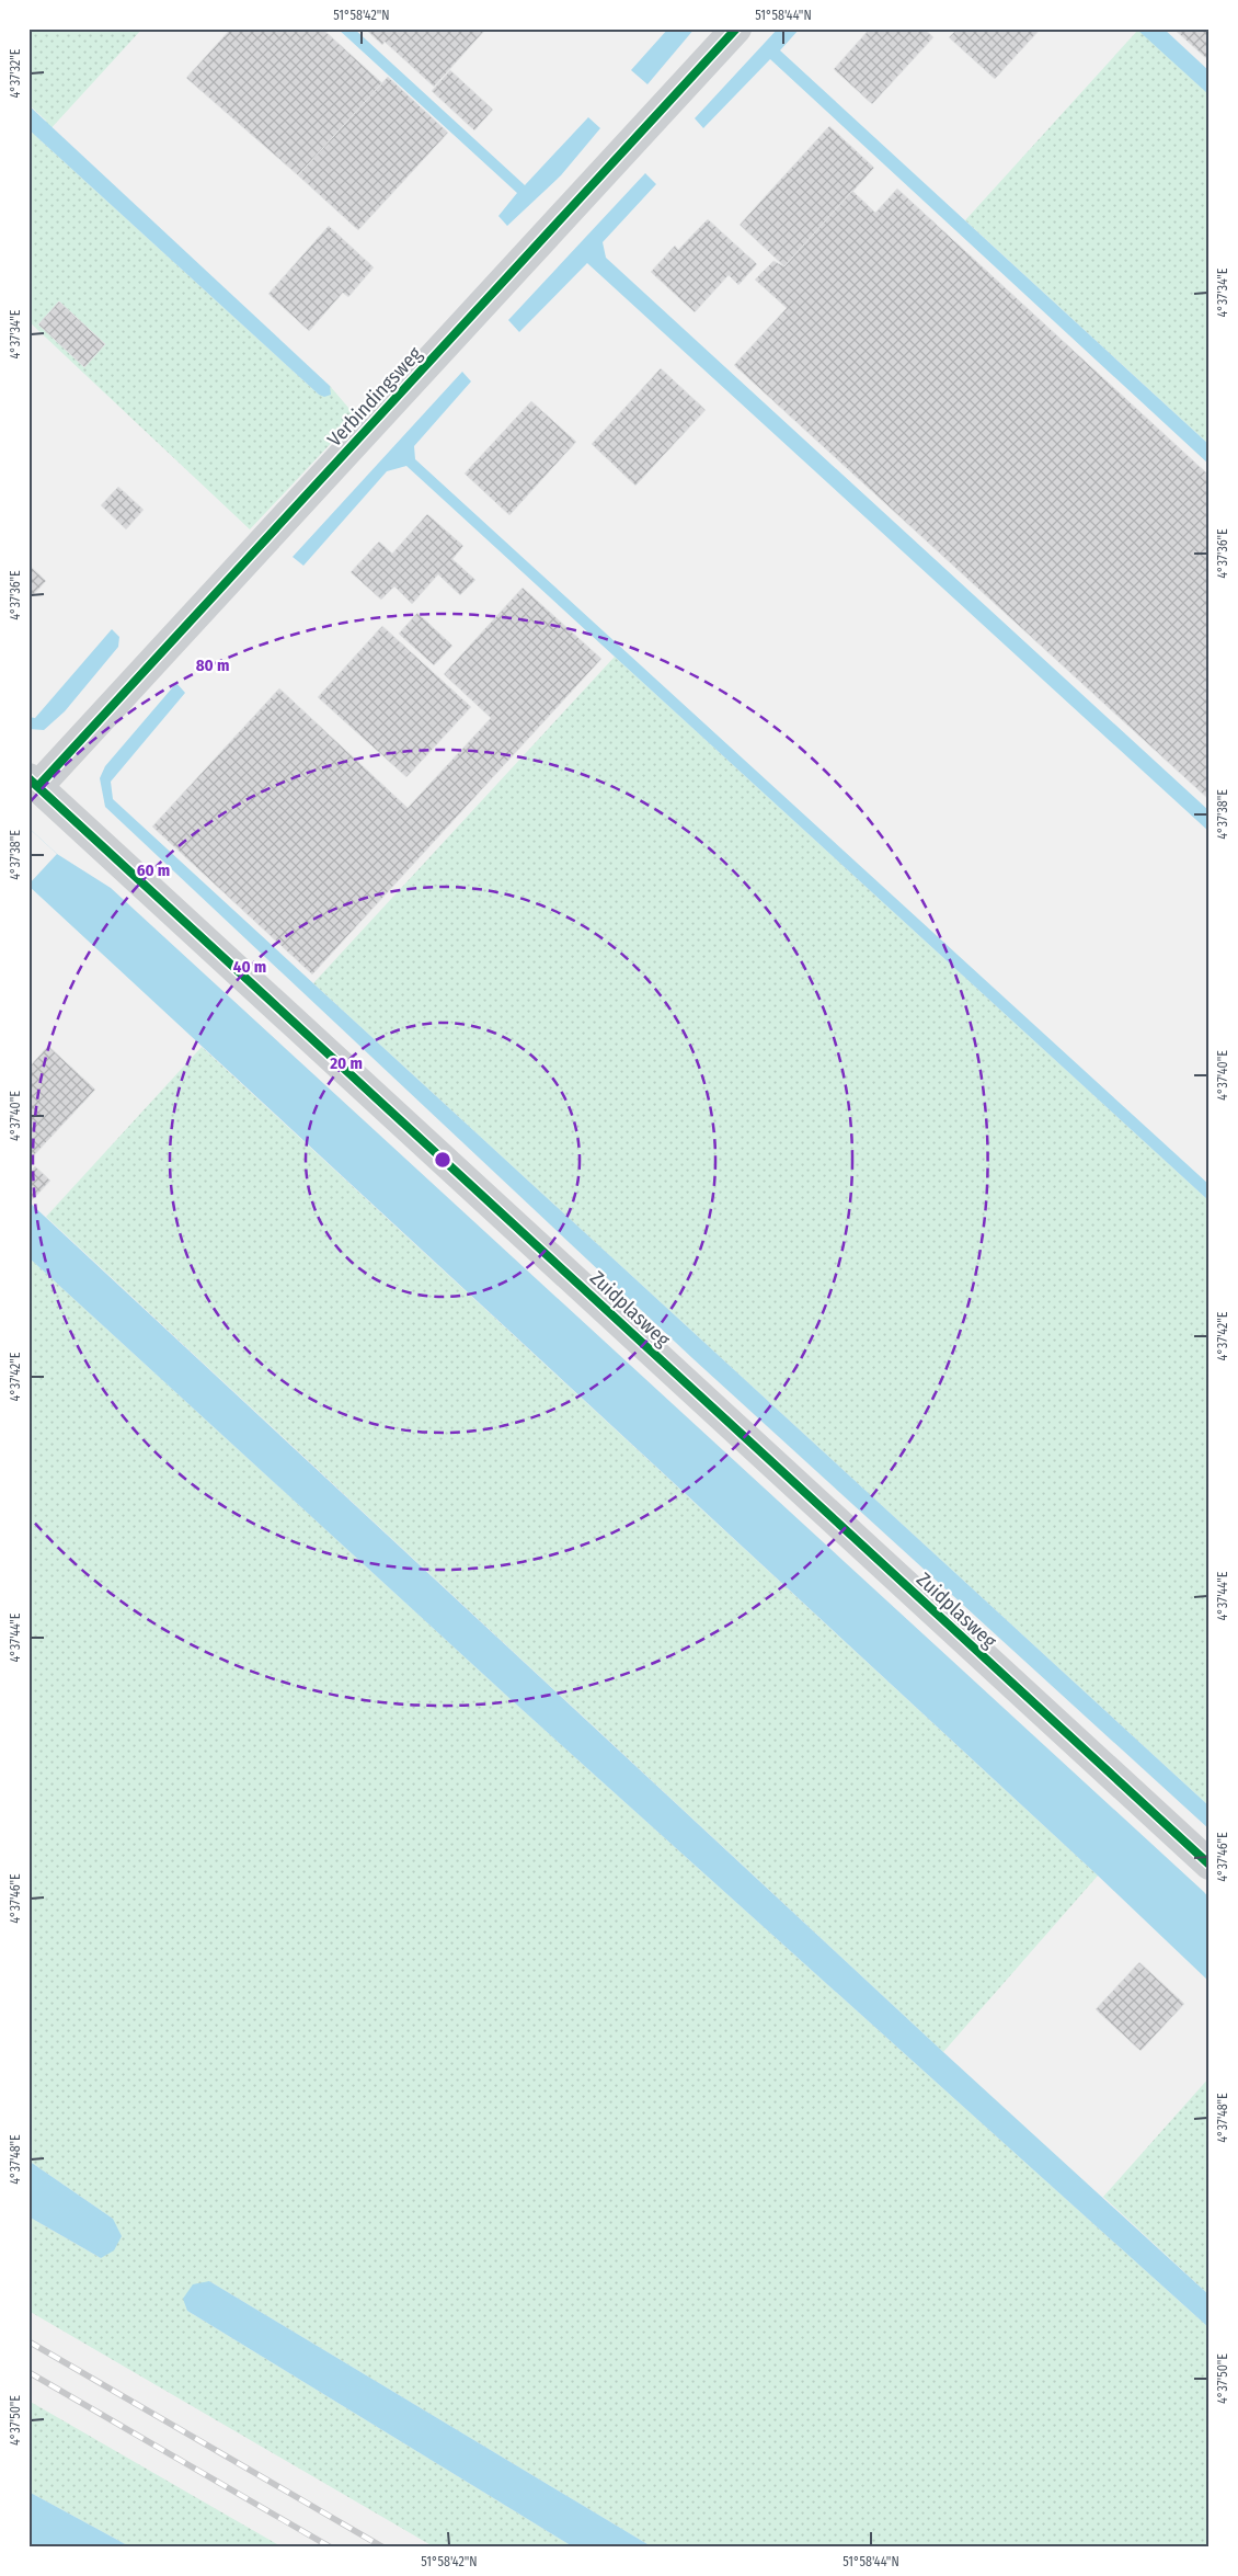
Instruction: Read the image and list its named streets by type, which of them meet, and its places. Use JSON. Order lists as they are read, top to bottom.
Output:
{
  "streets": {
    "street": ["Verbindingsweg", "Zuidplasweg"]
  },
  "crossings": [
    ["Verbindingsweg", "Zuidplasweg"]
  ],
  "coordinates": [
    "51°58'42\"N",
    "51°58'44\"N",
    "4°37'32\"E",
    "4°37'34\"E",
    "4°37'36\"E",
    "4°37'38\"E",
    "4°37'40\"E",
    "4°37'42\"E",
    "4°37'44\"E",
    "4°37'46\"E",
    "4°37'48\"E",
    "4°37'50\"E"
  ],
  "rings": [
    "80 m",
    "60 m",
    "40 m",
    "20 m"
  ]
}
